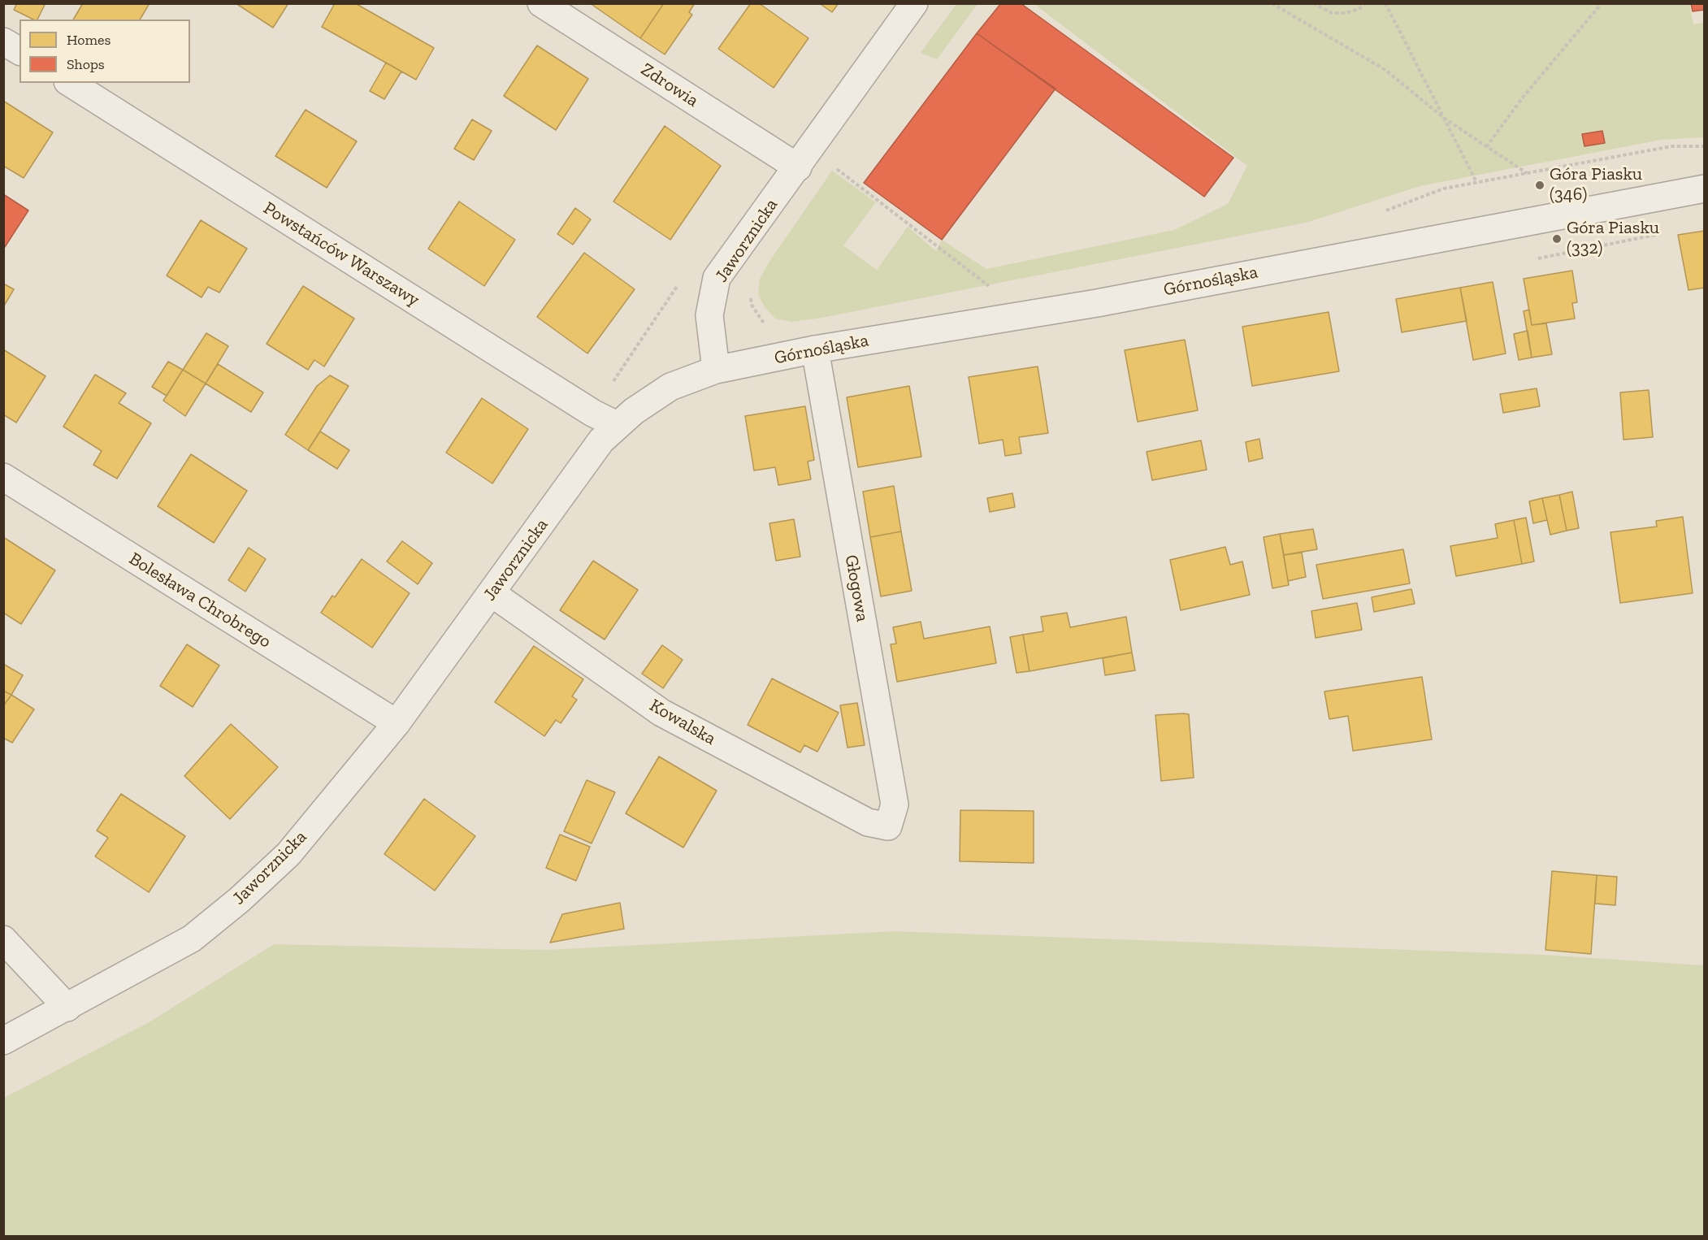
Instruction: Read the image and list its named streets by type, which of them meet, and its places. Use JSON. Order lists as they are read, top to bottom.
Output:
{
  "streets": {
    "street": [
      "Zdrowia",
      "Jaworznicka",
      "Powstańców Warszawy",
      "Górnośląska",
      "Głogowa",
      "Bolesława Chrobrego",
      "Kowalska"
    ]
  },
  "crossings": [
    ["Zdrowia", "Jaworznicka"],
    ["Jaworznicka", "Powstańców Warszawy"],
    ["Jaworznicka", "Górnośląska"],
    ["Jaworznicka", "Bolesława Chrobrego"],
    ["Jaworznicka", "Kowalska"],
    ["Górnośląska", "Głogowa"],
    ["Głogowa", "Kowalska"]
  ],
  "places": ["Góra Piasku (346)", "Góra Piasku (332)"],
  "legend": ["Homes", "Shops"]
}
